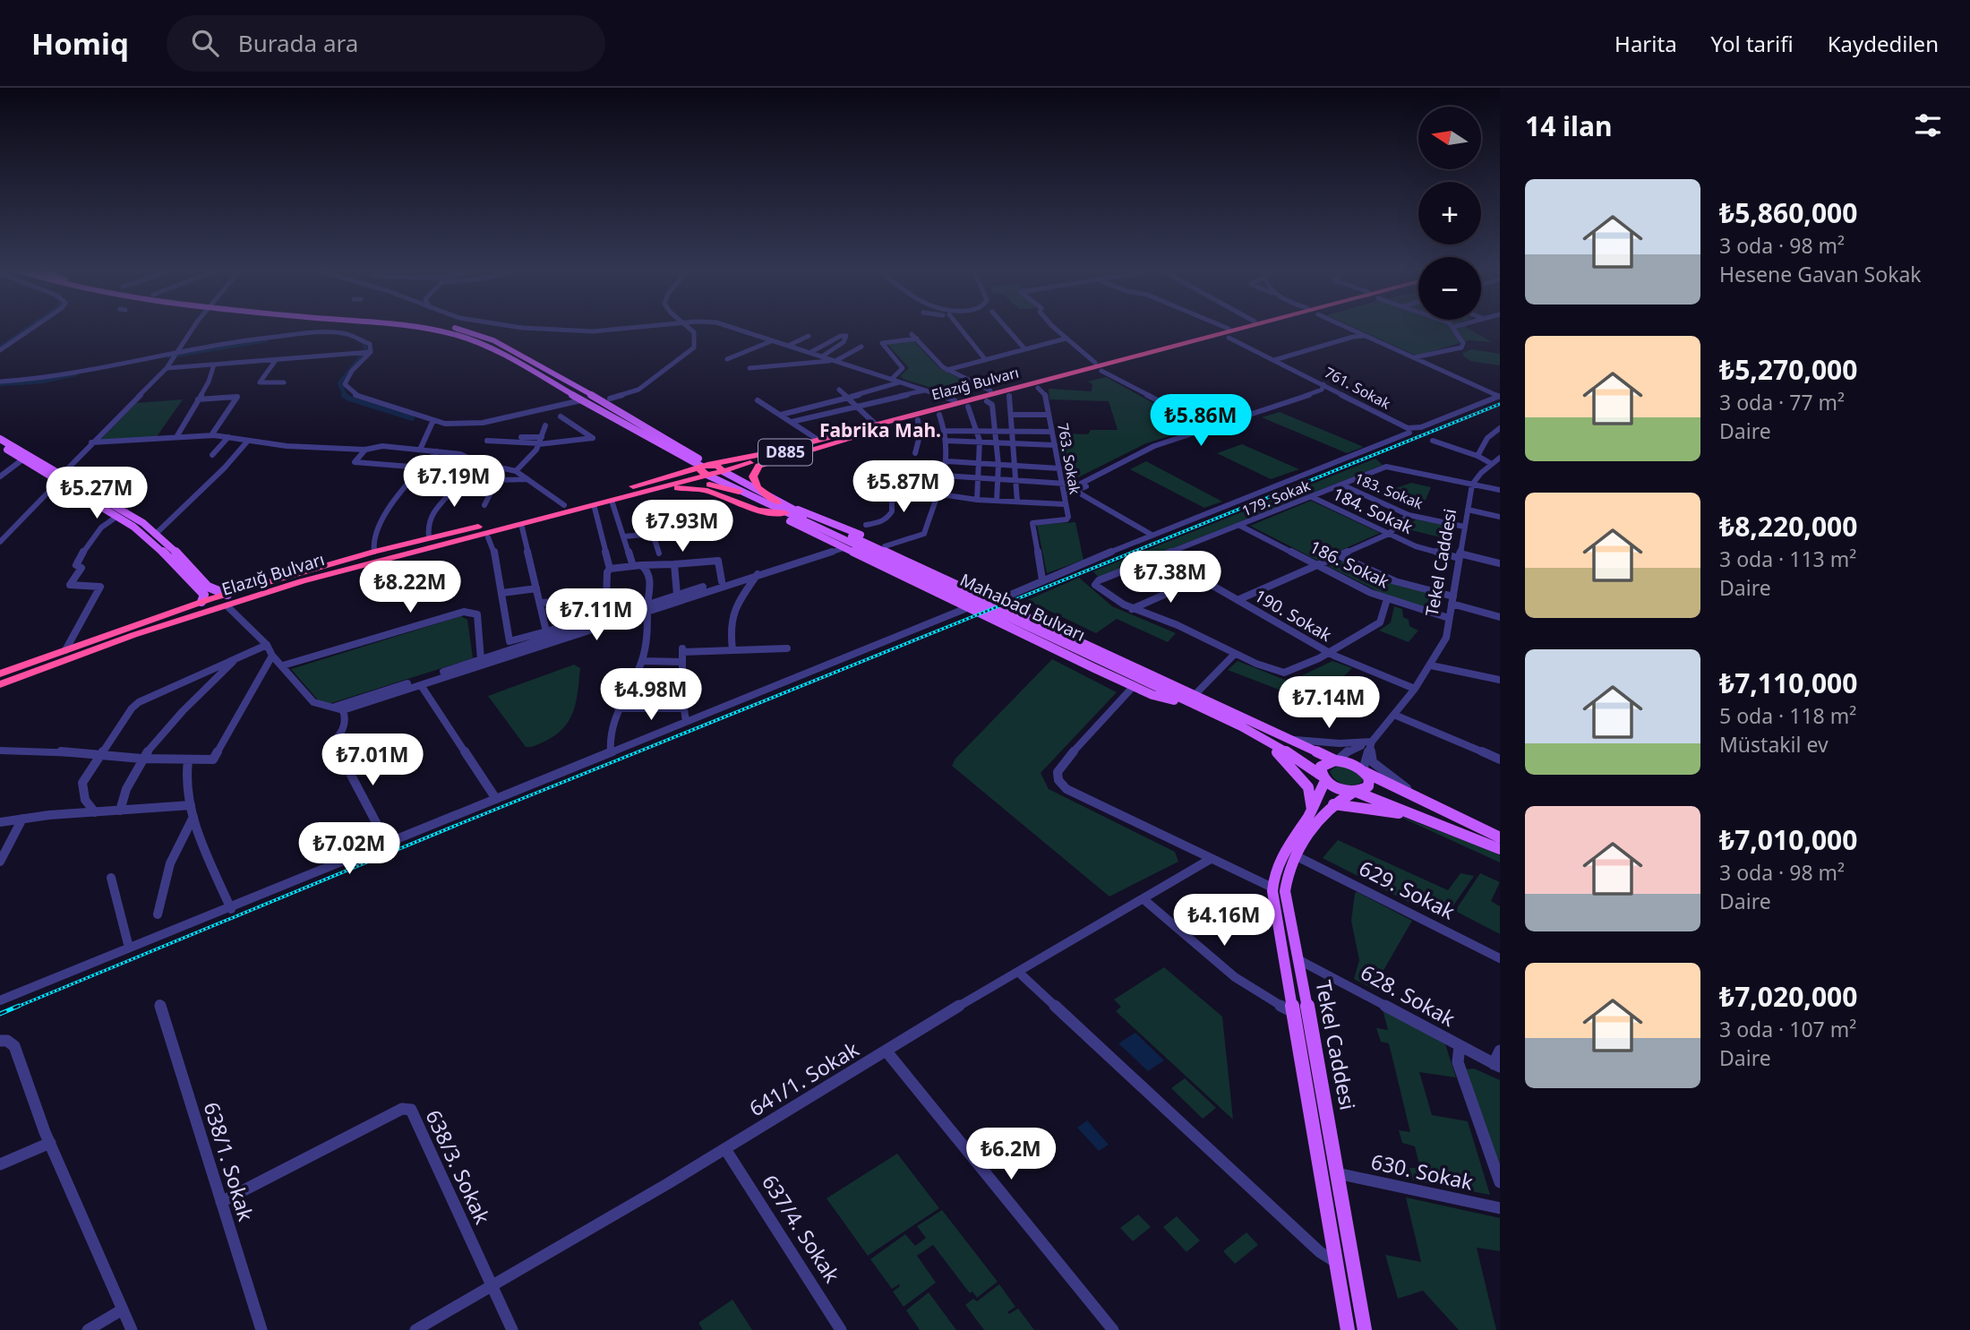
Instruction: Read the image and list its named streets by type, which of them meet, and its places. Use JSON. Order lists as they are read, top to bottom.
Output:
{
  "streets": {
    "highway": ["Elazığ Bulvarı", "D885"],
    "main road": ["Tekel Caddesi", "Mahabad Bulvarı"],
    "street": [
      "761. Sokak",
      "763. Sokak",
      "183. Sokak",
      "179. Sokak",
      "184. Sokak",
      "186. Sokak",
      "190. Sokak",
      "629. Sokak",
      "628. Sokak",
      "641/1. Sokak",
      "638/1. Sokak",
      "638/3. Sokak",
      "630. Sokak",
      "637/4. Sokak"
    ]
  },
  "crossings": [
    ["Elazığ Bulvarı", "Mahabad Bulvarı"],
    ["183. Sokak", "179. Sokak"],
    ["183. Sokak", "Tekel Caddesi"],
    ["179. Sokak", "184. Sokak"],
    ["179. Sokak", "Tekel Caddesi"],
    ["179. Sokak", "186. Sokak"],
    ["179. Sokak", "190. Sokak"],
    ["184. Sokak", "Tekel Caddesi"],
    ["Tekel Caddesi", "186. Sokak"],
    ["Tekel Caddesi", "Mahabad Bulvarı"],
    ["Tekel Caddesi", "190. Sokak"],
    ["Tekel Caddesi", "629. Sokak"],
    ["Tekel Caddesi", "628. Sokak"],
    ["Tekel Caddesi", "630. Sokak"],
    ["641/1. Sokak", "638/3. Sokak"],
    ["641/1. Sokak", "637/4. Sokak"],
    ["638/1. Sokak", "638/3. Sokak"]
  ],
  "districts": ["Fabrika Mah."],
  "north": "left",
  "page": {
    "header": "Homiq",
    "search": "Burada ara",
    "nav": ["Harita", "Yol tarifi", "Kaydedilen"],
    "heading": "14 ilan",
    "map_buttons": ["+", "−"],
    "list": [
      {
        "name": "₺5,860,000",
        "note": "3 oda · 98 m² · Hesene Gavan Sokak"
      },
      {
        "name": "₺5,270,000",
        "note": "3 oda · 77 m² · Daire"
      },
      {
        "name": "₺8,220,000",
        "note": "3 oda · 113 m² · Daire"
      },
      {
        "name": "₺7,110,000",
        "note": "5 oda · 118 m² · Müstakil ev"
      },
      {
        "name": "₺7,010,000",
        "note": "3 oda · 98 m² · Daire"
      },
      {
        "name": "₺7,020,000",
        "note": "3 oda · 107 m² · Daire"
      }
    ],
    "price": [
      "₺5.86M",
      "₺7.19M",
      "₺5.87M",
      "₺5.27M",
      "₺7.93M",
      "₺7.38M",
      "₺8.22M",
      "₺7.11M",
      "₺4.98M",
      "₺7.14M",
      "₺7.01M",
      "₺7.02M",
      "₺4.16M",
      "₺6.2M"
    ]
  }
}
